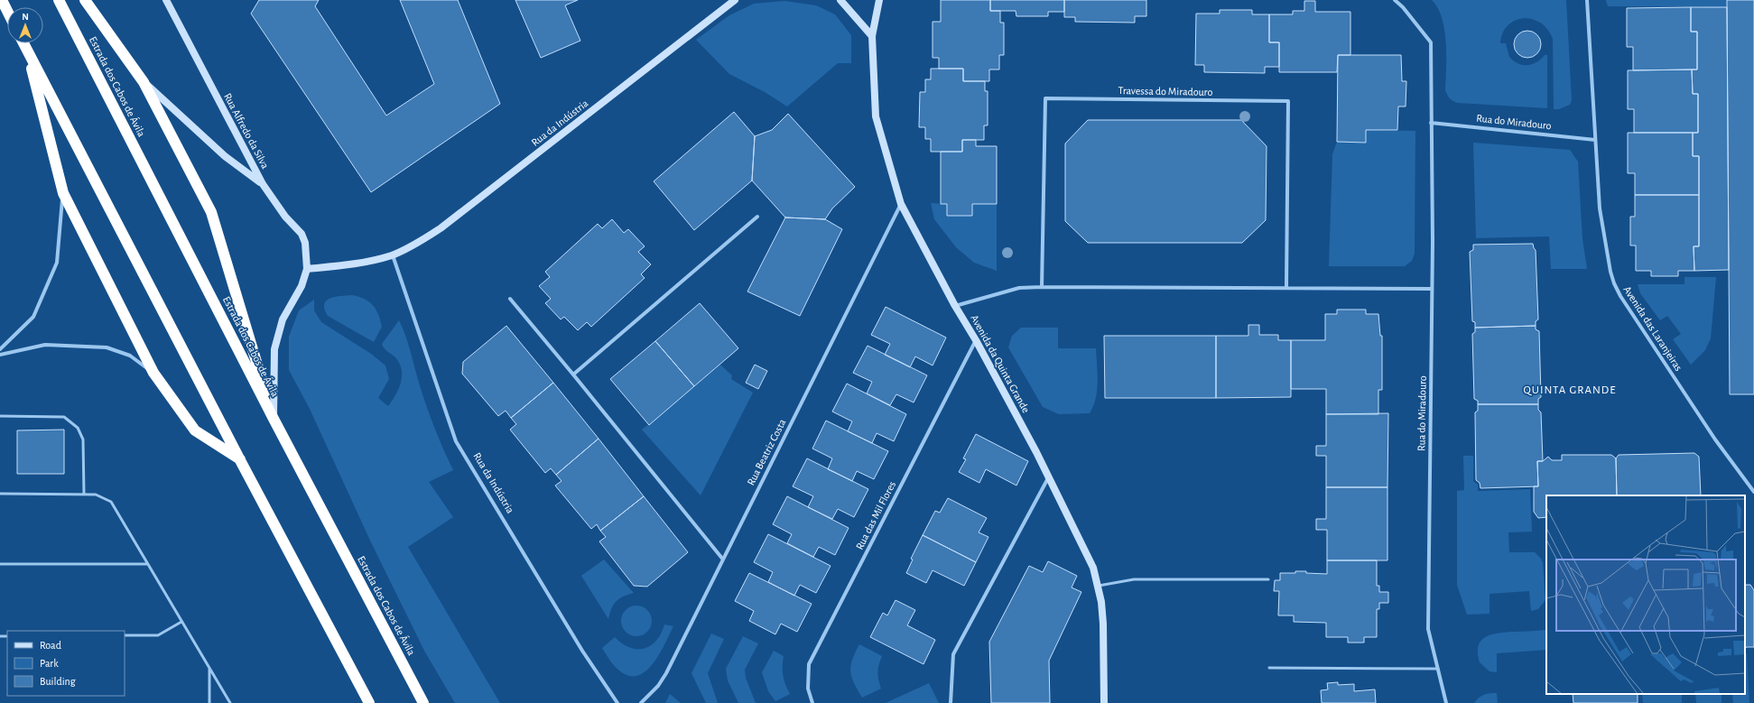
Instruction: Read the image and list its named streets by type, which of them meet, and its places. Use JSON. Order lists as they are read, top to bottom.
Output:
{
  "streets": {
    "highway": ["Estrada dos Cabos de Ávila"],
    "street": [
      "Travessa do Miradouro",
      "Rua do Miradouro",
      "Rua da Indústria",
      "Rua Alfredo da Silva",
      "Avenida das Laranjeiras",
      "Avenida da Quinta Grande",
      "Rua Beatriz Costa",
      "Rua das Mil Flores"
    ]
  },
  "crossings": [
    ["Rua do Miradouro", "Avenida das Laranjeiras"],
    ["Rua da Indústria", "Rua Alfredo da Silva"],
    ["Avenida da Quinta Grande", "Rua Beatriz Costa"],
    ["Avenida da Quinta Grande", "Rua das Mil Flores"]
  ],
  "districts": ["QUINTA GRANDE"],
  "legend": ["Road", "Park", "Building"],
  "north": "top"
}
